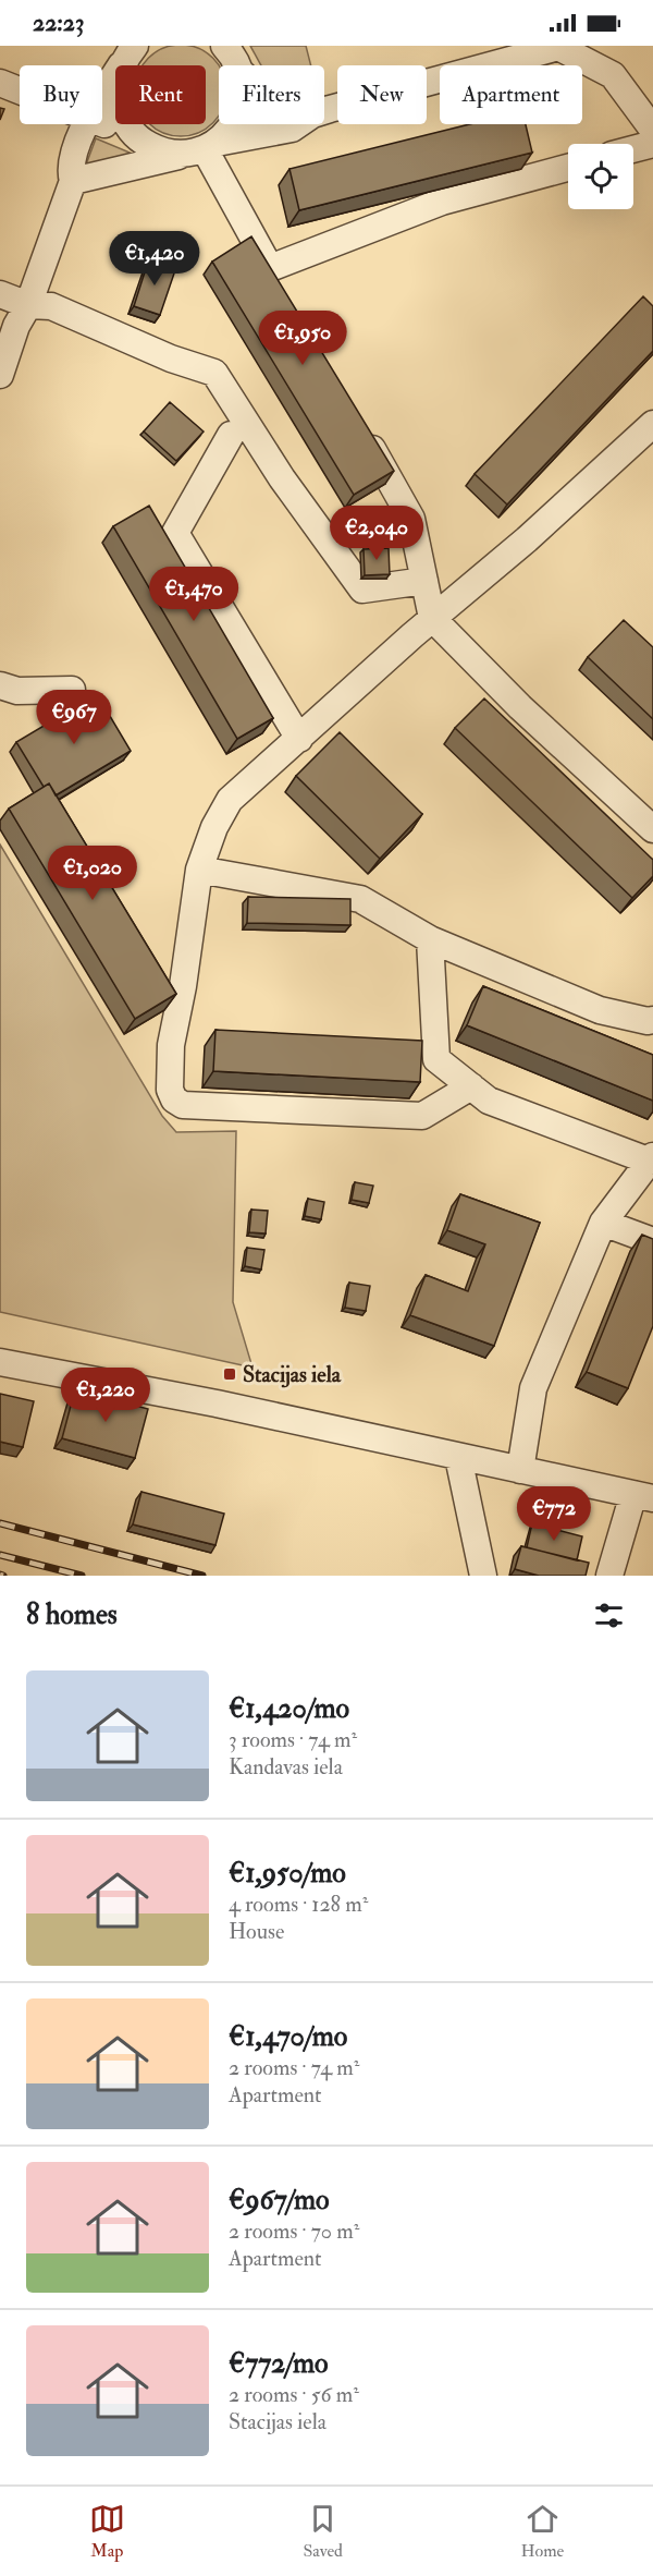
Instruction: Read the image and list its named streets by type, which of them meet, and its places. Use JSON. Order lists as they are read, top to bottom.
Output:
{
  "places": {
    "transit": ["Stacijas iela"]
  },
  "page": {
    "status": "22:23",
    "chip": [
      "Buy",
      "Rent",
      "Filters",
      "New",
      "Apartment"
    ],
    "price": [
      "€1,420",
      "€1,950",
      "€2,040",
      "€1,470",
      "€967",
      "€1,020",
      "€1,220",
      "€772"
    ],
    "heading": "8 homes",
    "list": [
      {
        "name": "€1,420/mo",
        "note": "3 rooms · 74 m² · Kandavas iela"
      },
      {
        "name": "€1,950/mo",
        "note": "4 rooms · 128 m² · House"
      },
      {
        "name": "€1,470/mo",
        "note": "2 rooms · 74 m² · Apartment"
      },
      {
        "name": "€967/mo",
        "note": "2 rooms · 70 m² · Apartment"
      },
      {
        "name": "€772/mo",
        "note": "2 rooms · 56 m² · Stacijas iela"
      }
    ],
    "tabs": ["Map", "Saved", "Home"]
  }
}
